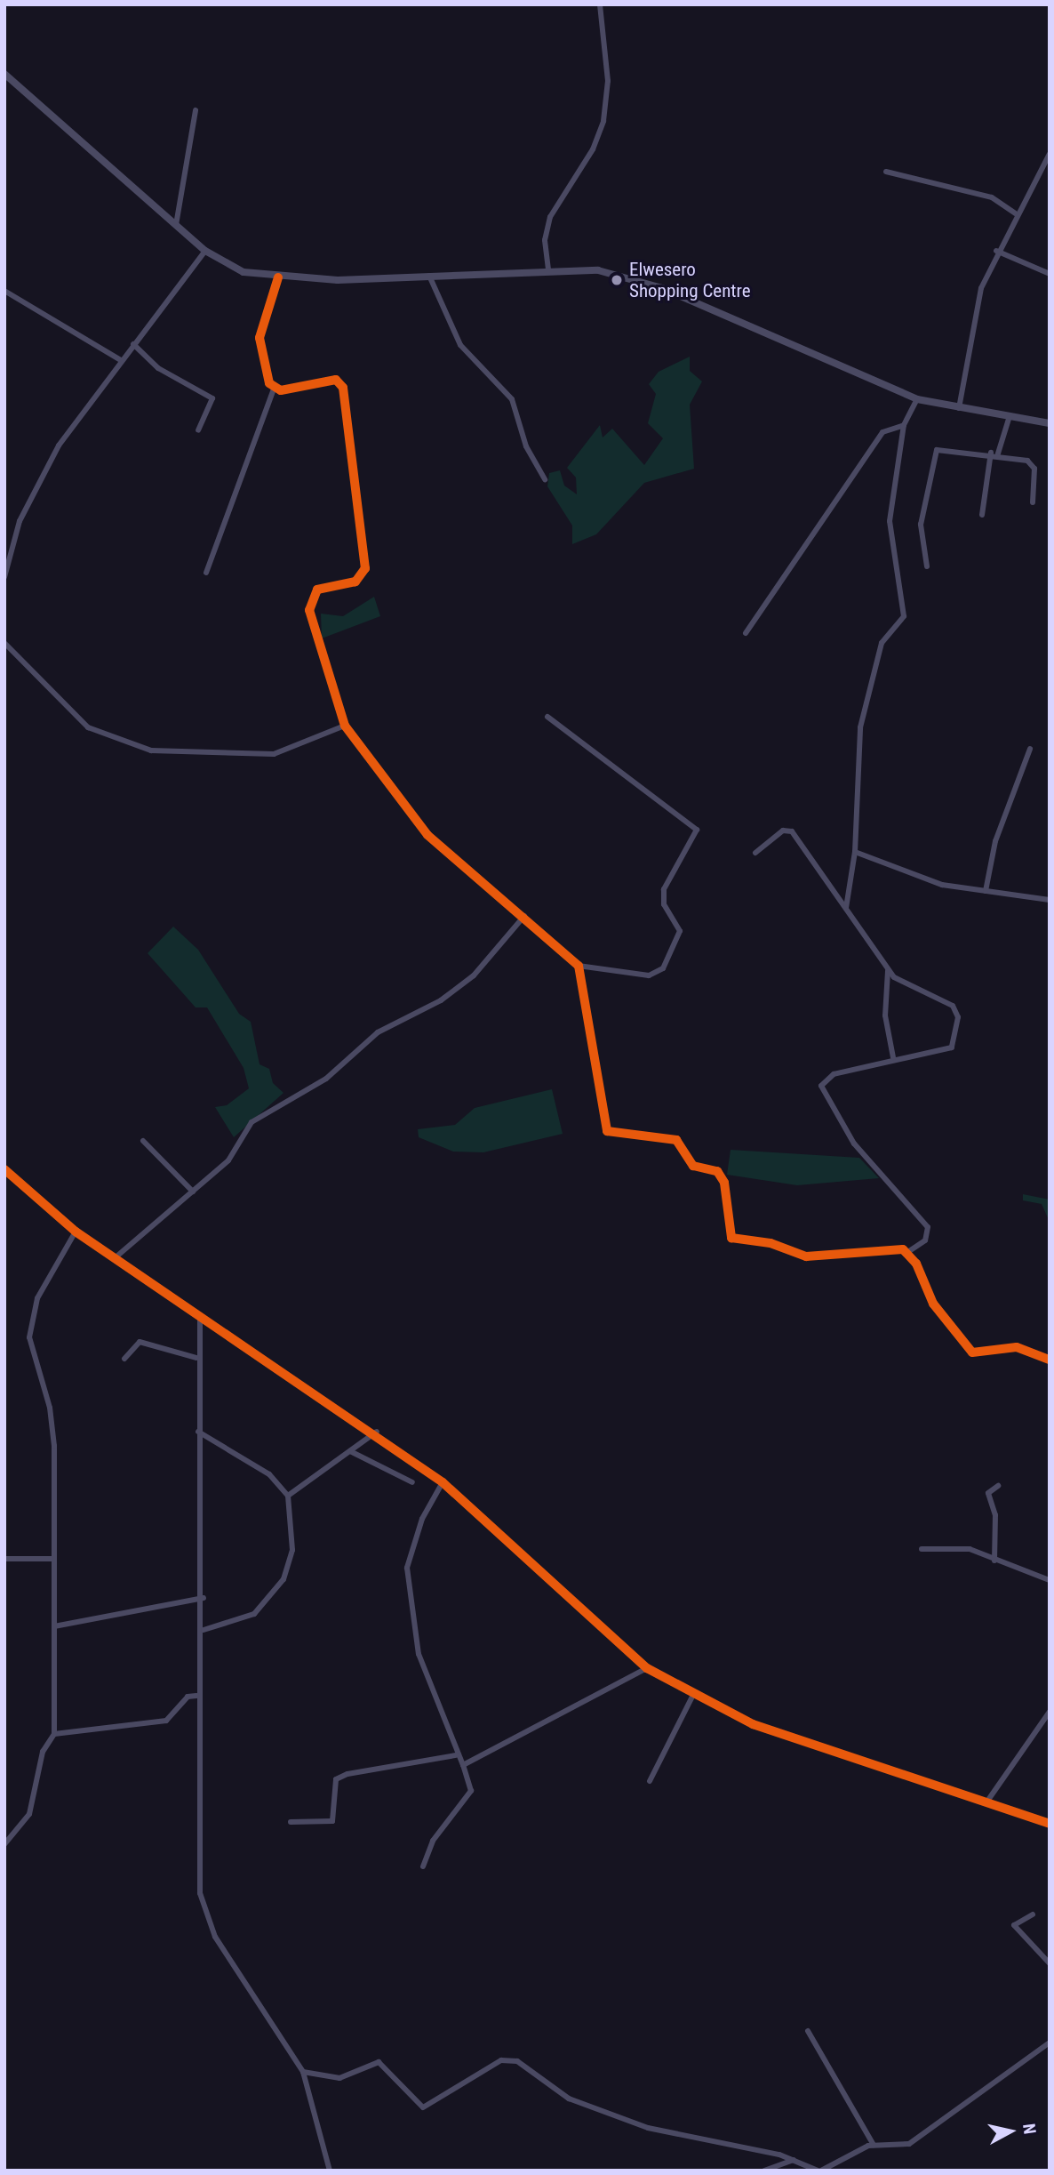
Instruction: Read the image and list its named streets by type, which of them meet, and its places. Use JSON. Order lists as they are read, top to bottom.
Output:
{
  "places": ["Elwesero Shopping Centre"],
  "north": "right"
}
